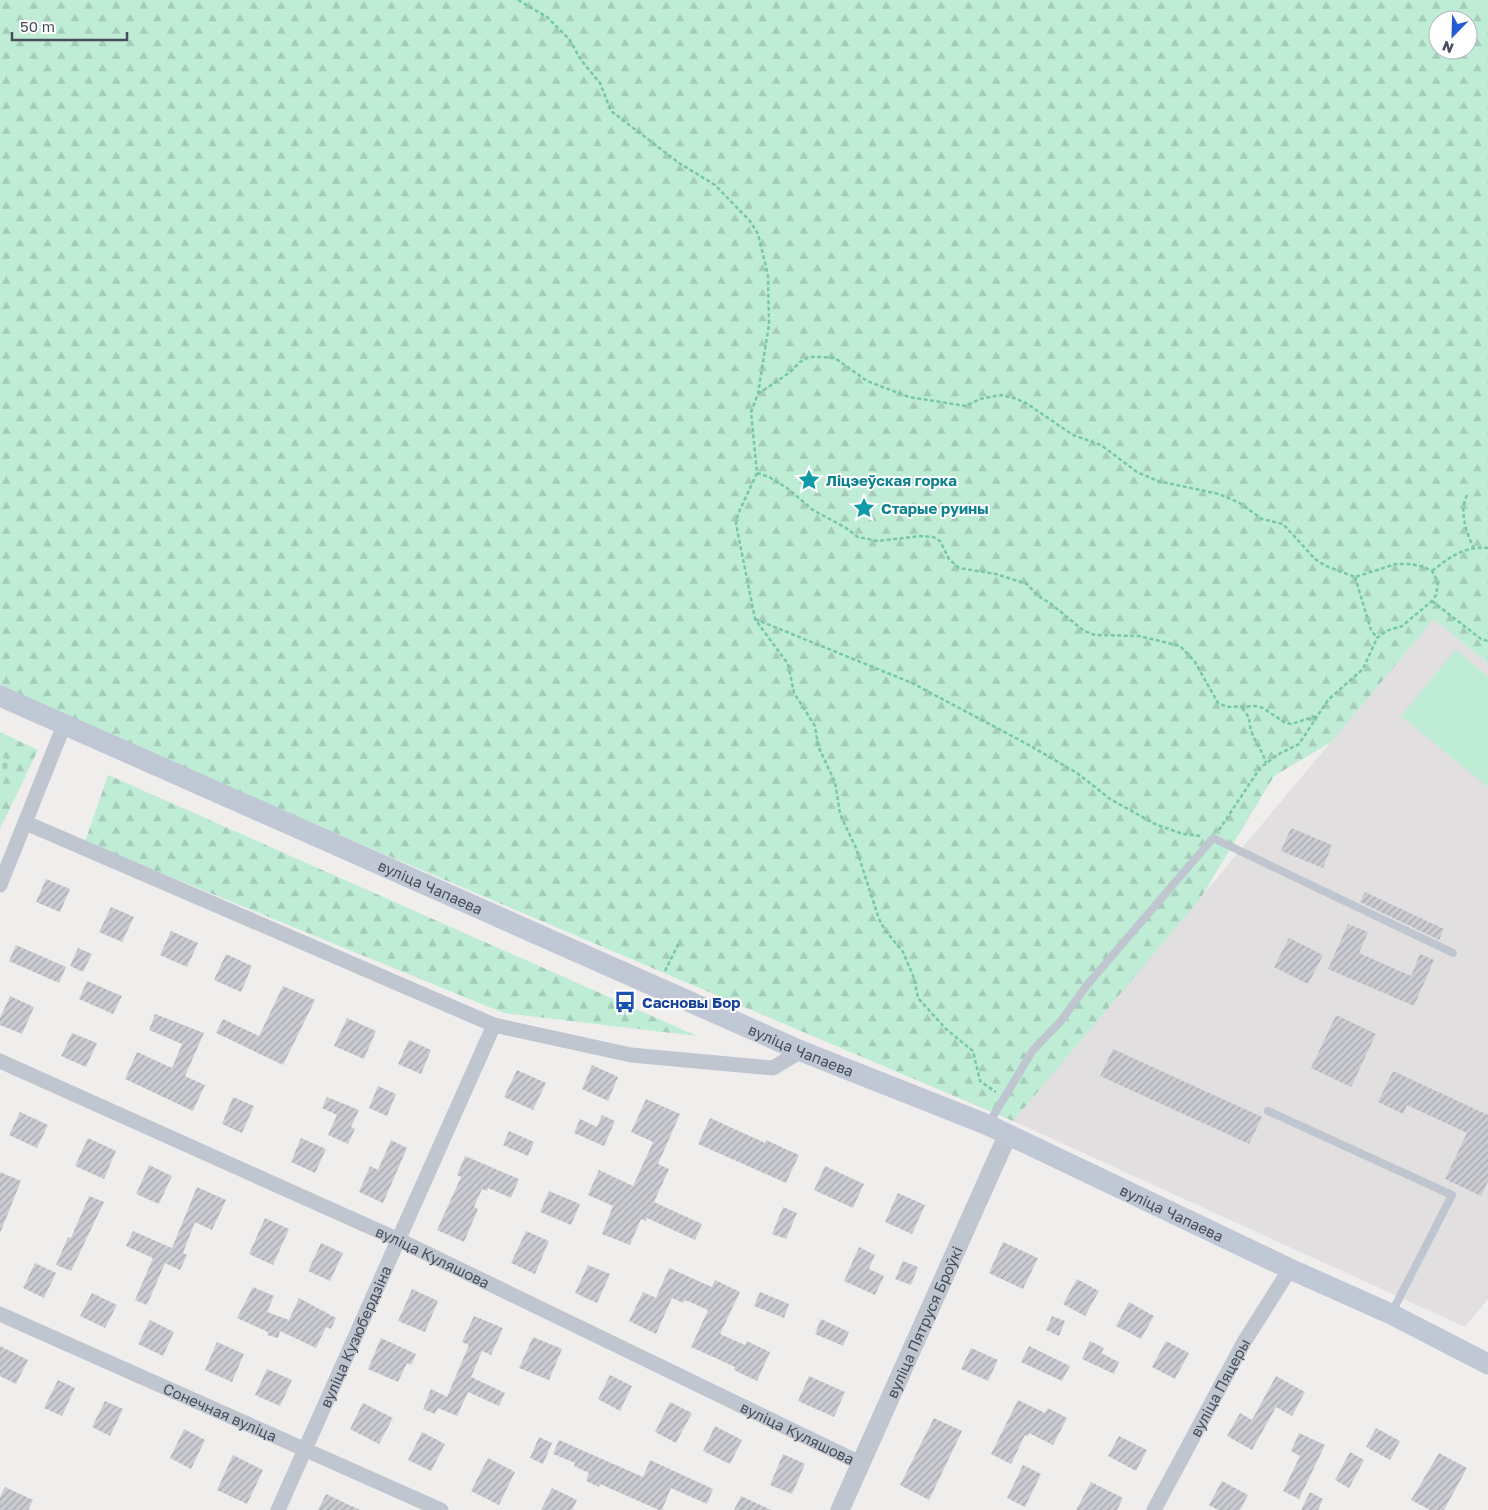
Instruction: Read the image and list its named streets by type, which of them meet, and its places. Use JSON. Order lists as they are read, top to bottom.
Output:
{
  "streets": {
    "main road": ["вуліца Чапаева"],
    "street": [
      "вуліца Куляшова",
      "вуліца Пятруся Броўкі",
      "вуліца Кузюбердзіна",
      "вуліца Пяцеры",
      "Сонечная вуліца"
    ]
  },
  "crossings": [
    ["вуліца Чапаева", "вуліца Пятруся Броўкі"],
    ["вуліца Чапаева", "вуліца Пяцеры"],
    ["вуліца Куляшова", "вуліца Пятруся Броўкі"],
    ["вуліца Куляшова", "вуліца Кузюбердзіна"],
    ["вуліца Кузюбердзіна", "Сонечная вуліца"]
  ],
  "places": {
    "place": ["Ліцэеўская горка", "Старые руины"],
    "bus stop": ["Сасновы Бор"]
  },
  "scale_bar": "50 m",
  "north": "bottom left"
}
